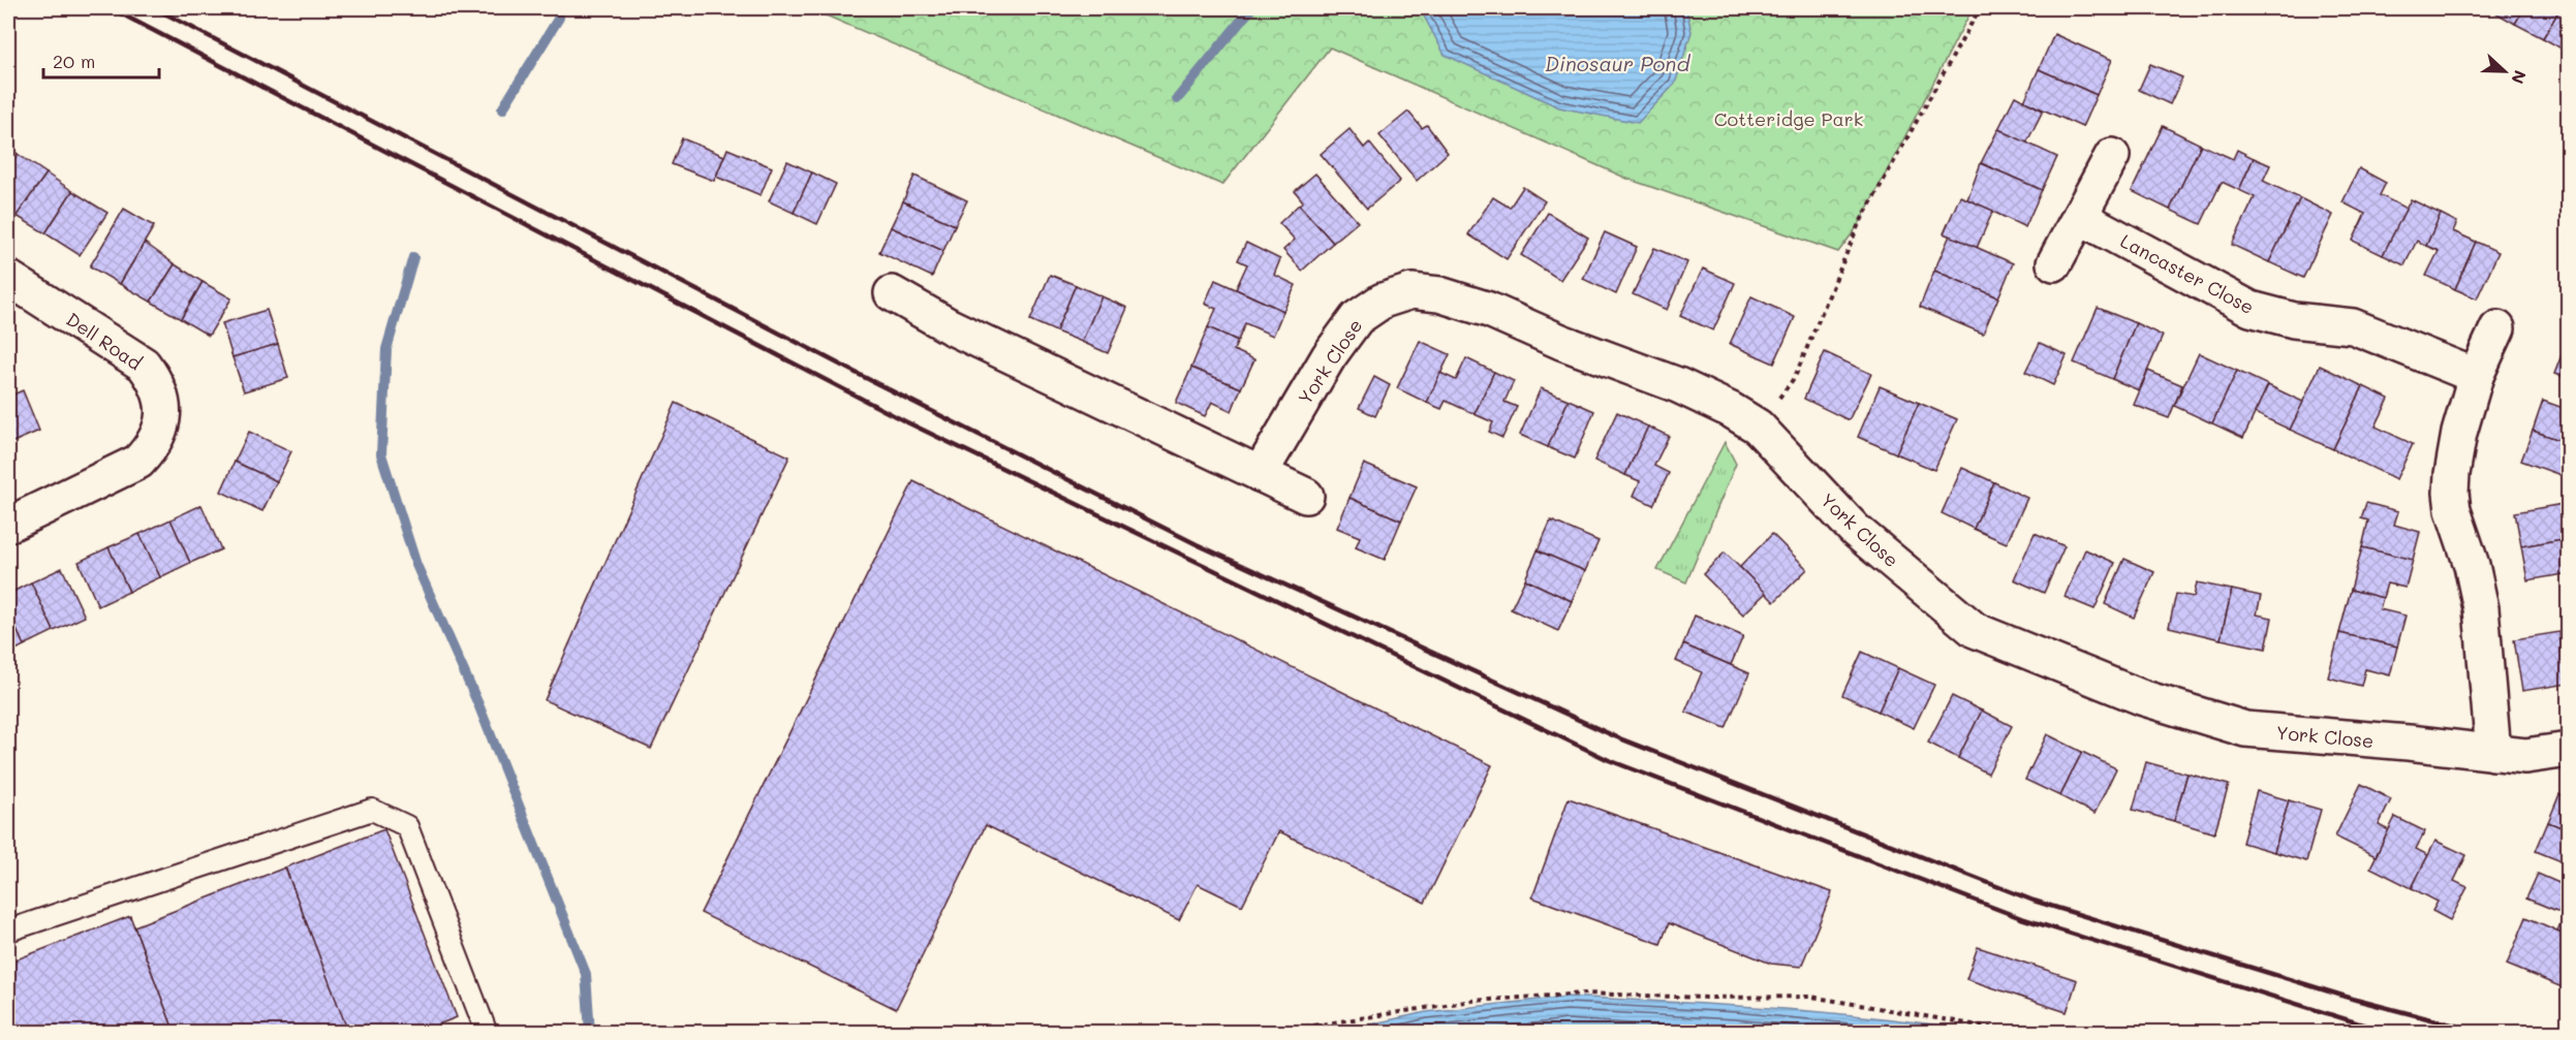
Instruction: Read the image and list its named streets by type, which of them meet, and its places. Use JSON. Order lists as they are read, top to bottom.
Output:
{
  "streets": {
    "street": ["Lancaster Close", "Dell Road", "York Close"]
  },
  "water": ["Dinosaur Pond"],
  "parks": ["Cotteridge Park"],
  "scale_bar": "20 m",
  "north": "right"
}
